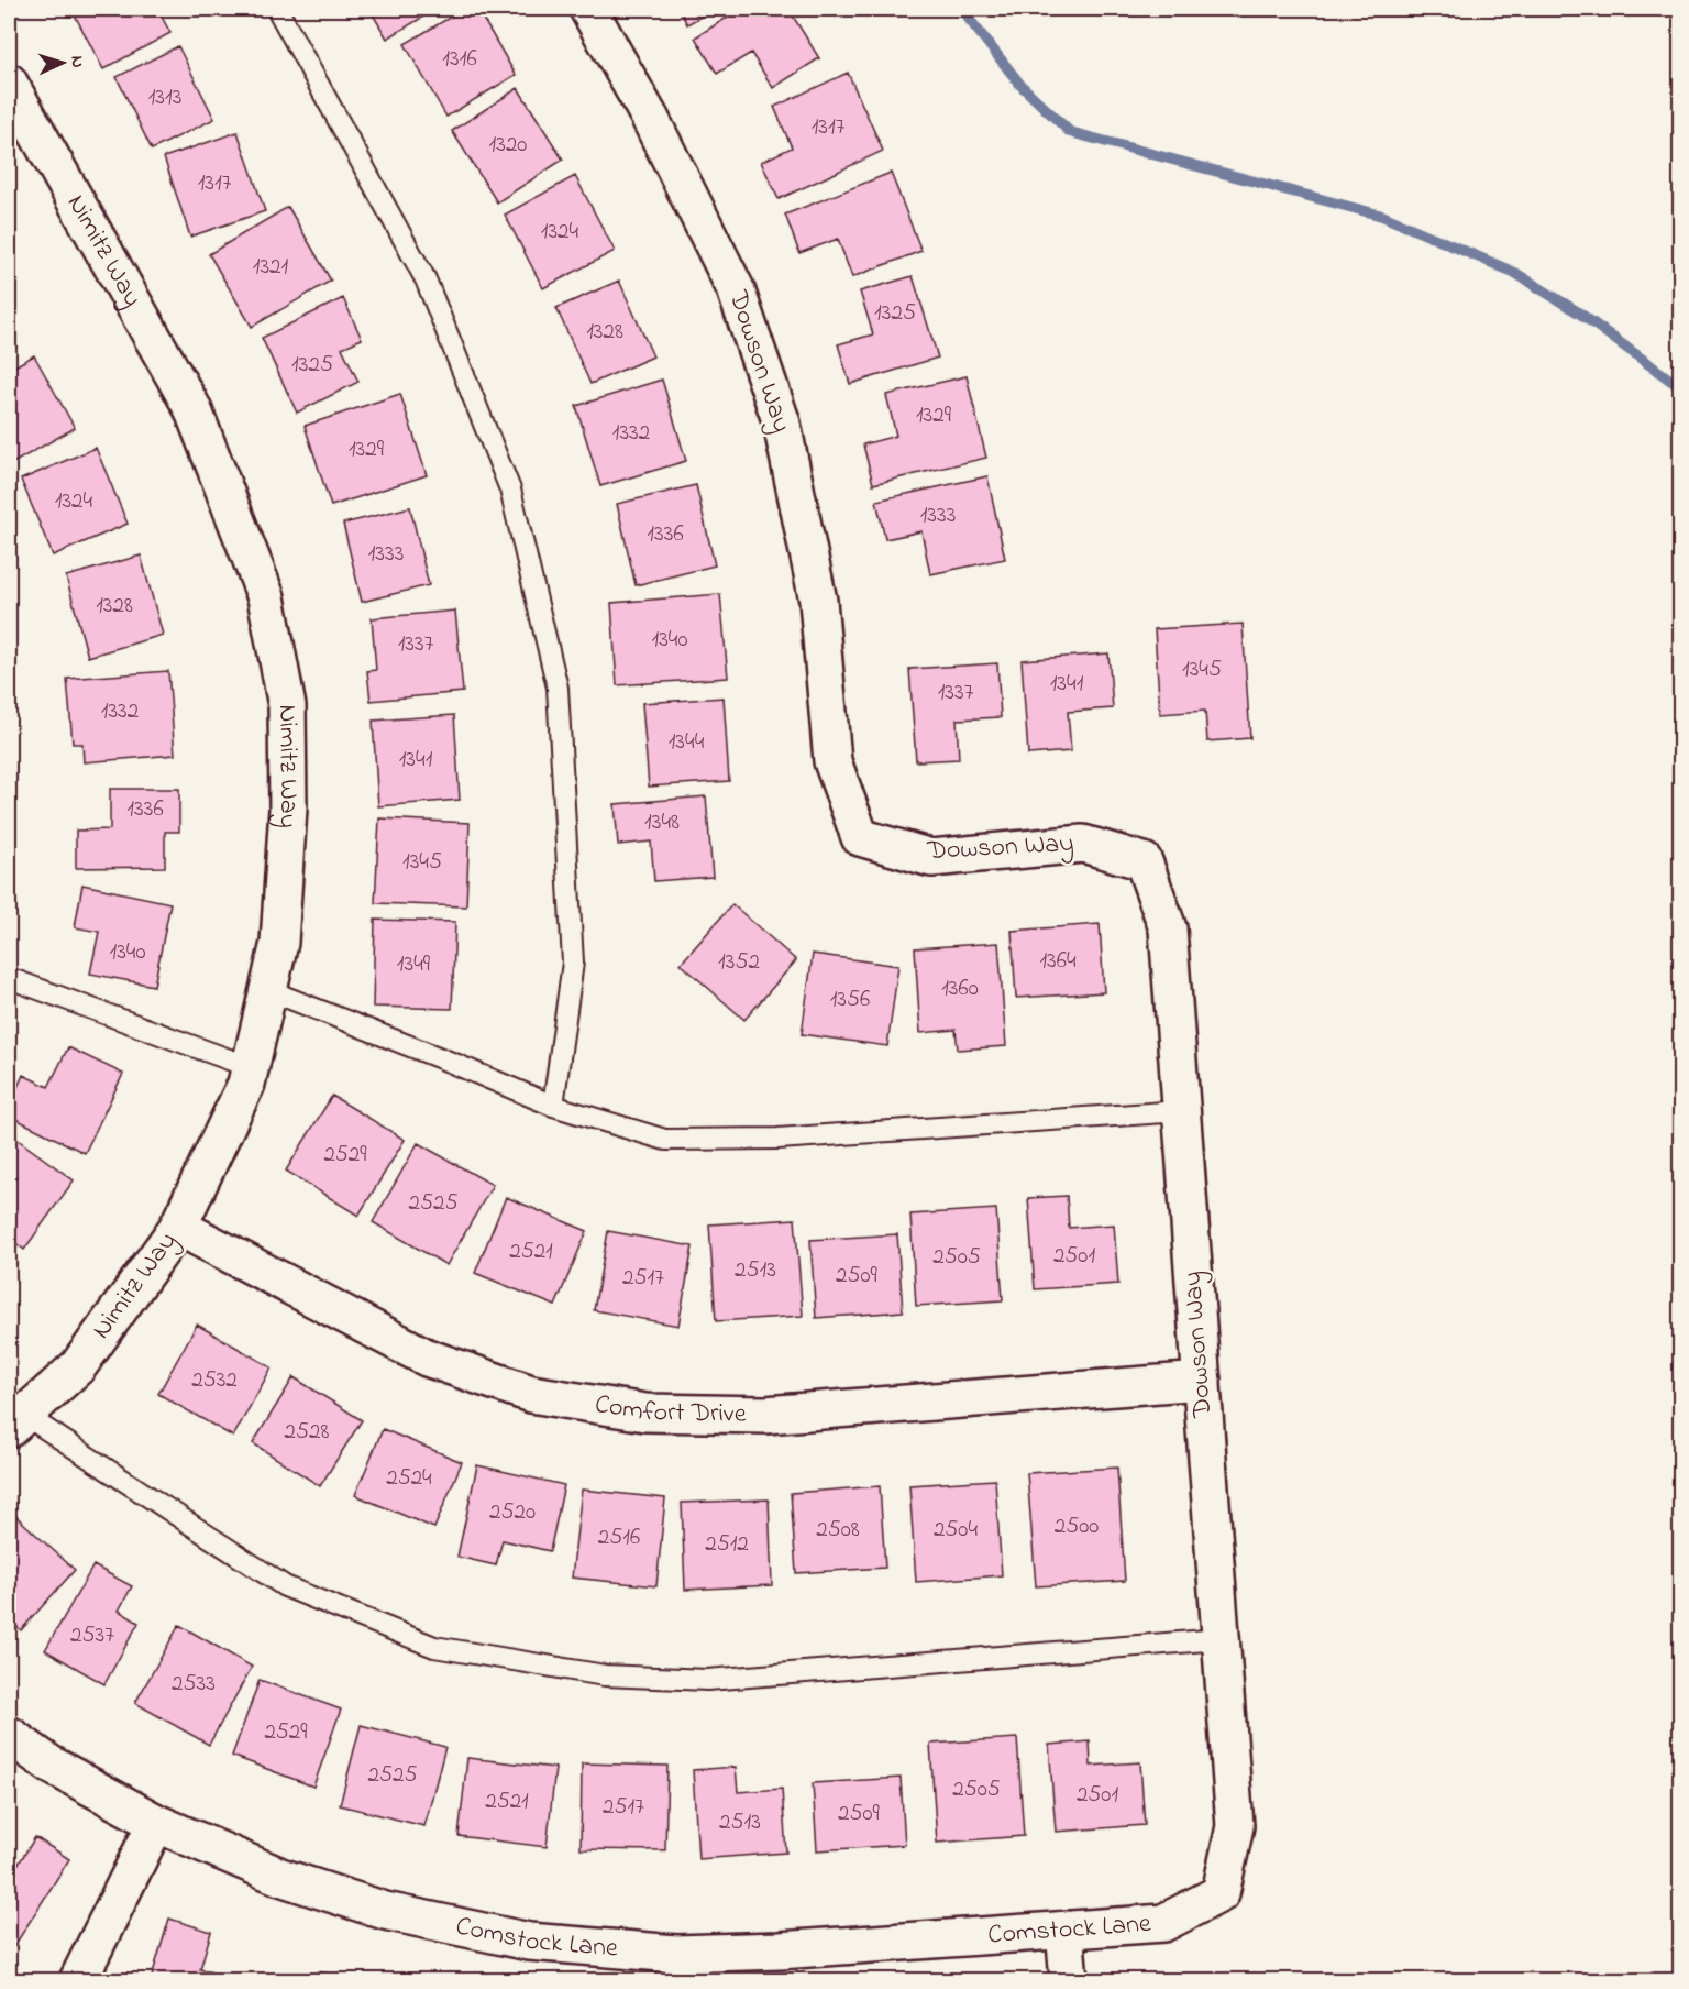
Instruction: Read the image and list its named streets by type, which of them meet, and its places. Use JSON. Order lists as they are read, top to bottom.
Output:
{
  "streets": {
    "street": [
      "Nimitz Way",
      "Dowson Way",
      "Comfort Drive",
      "Comstock Lane"
    ]
  },
  "crossings": [
    ["Nimitz Way", "Comfort Drive"],
    ["Dowson Way", "Comfort Drive"],
    ["Dowson Way", "Comstock Lane"]
  ],
  "house_numbers": [
    "1316",
    "1313",
    "1317",
    "1320",
    "1317",
    "1324",
    "1321",
    "1325",
    "1328",
    "1325",
    "1329",
    "1332",
    "1329",
    "1324",
    "1333",
    "1336",
    "1333",
    "1328",
    "1340",
    "1337",
    "1345",
    "1341",
    "1337",
    "1332",
    "1344",
    "1341",
    "1336",
    "1348",
    "1345",
    "1340",
    "1364",
    "1352",
    "1349",
    "1360",
    "1356",
    "2529",
    "2525",
    "2521",
    "2501",
    "2505",
    "2513",
    "2509",
    "2517",
    "2532",
    "2528",
    "2524",
    "2520",
    "2500",
    "2508",
    "2504",
    "2516",
    "2512",
    "2537",
    "2533",
    "2529",
    "2525",
    "2505",
    "2501",
    "2521",
    "2517",
    "2509",
    "2513"
  ],
  "north": "right"
}
